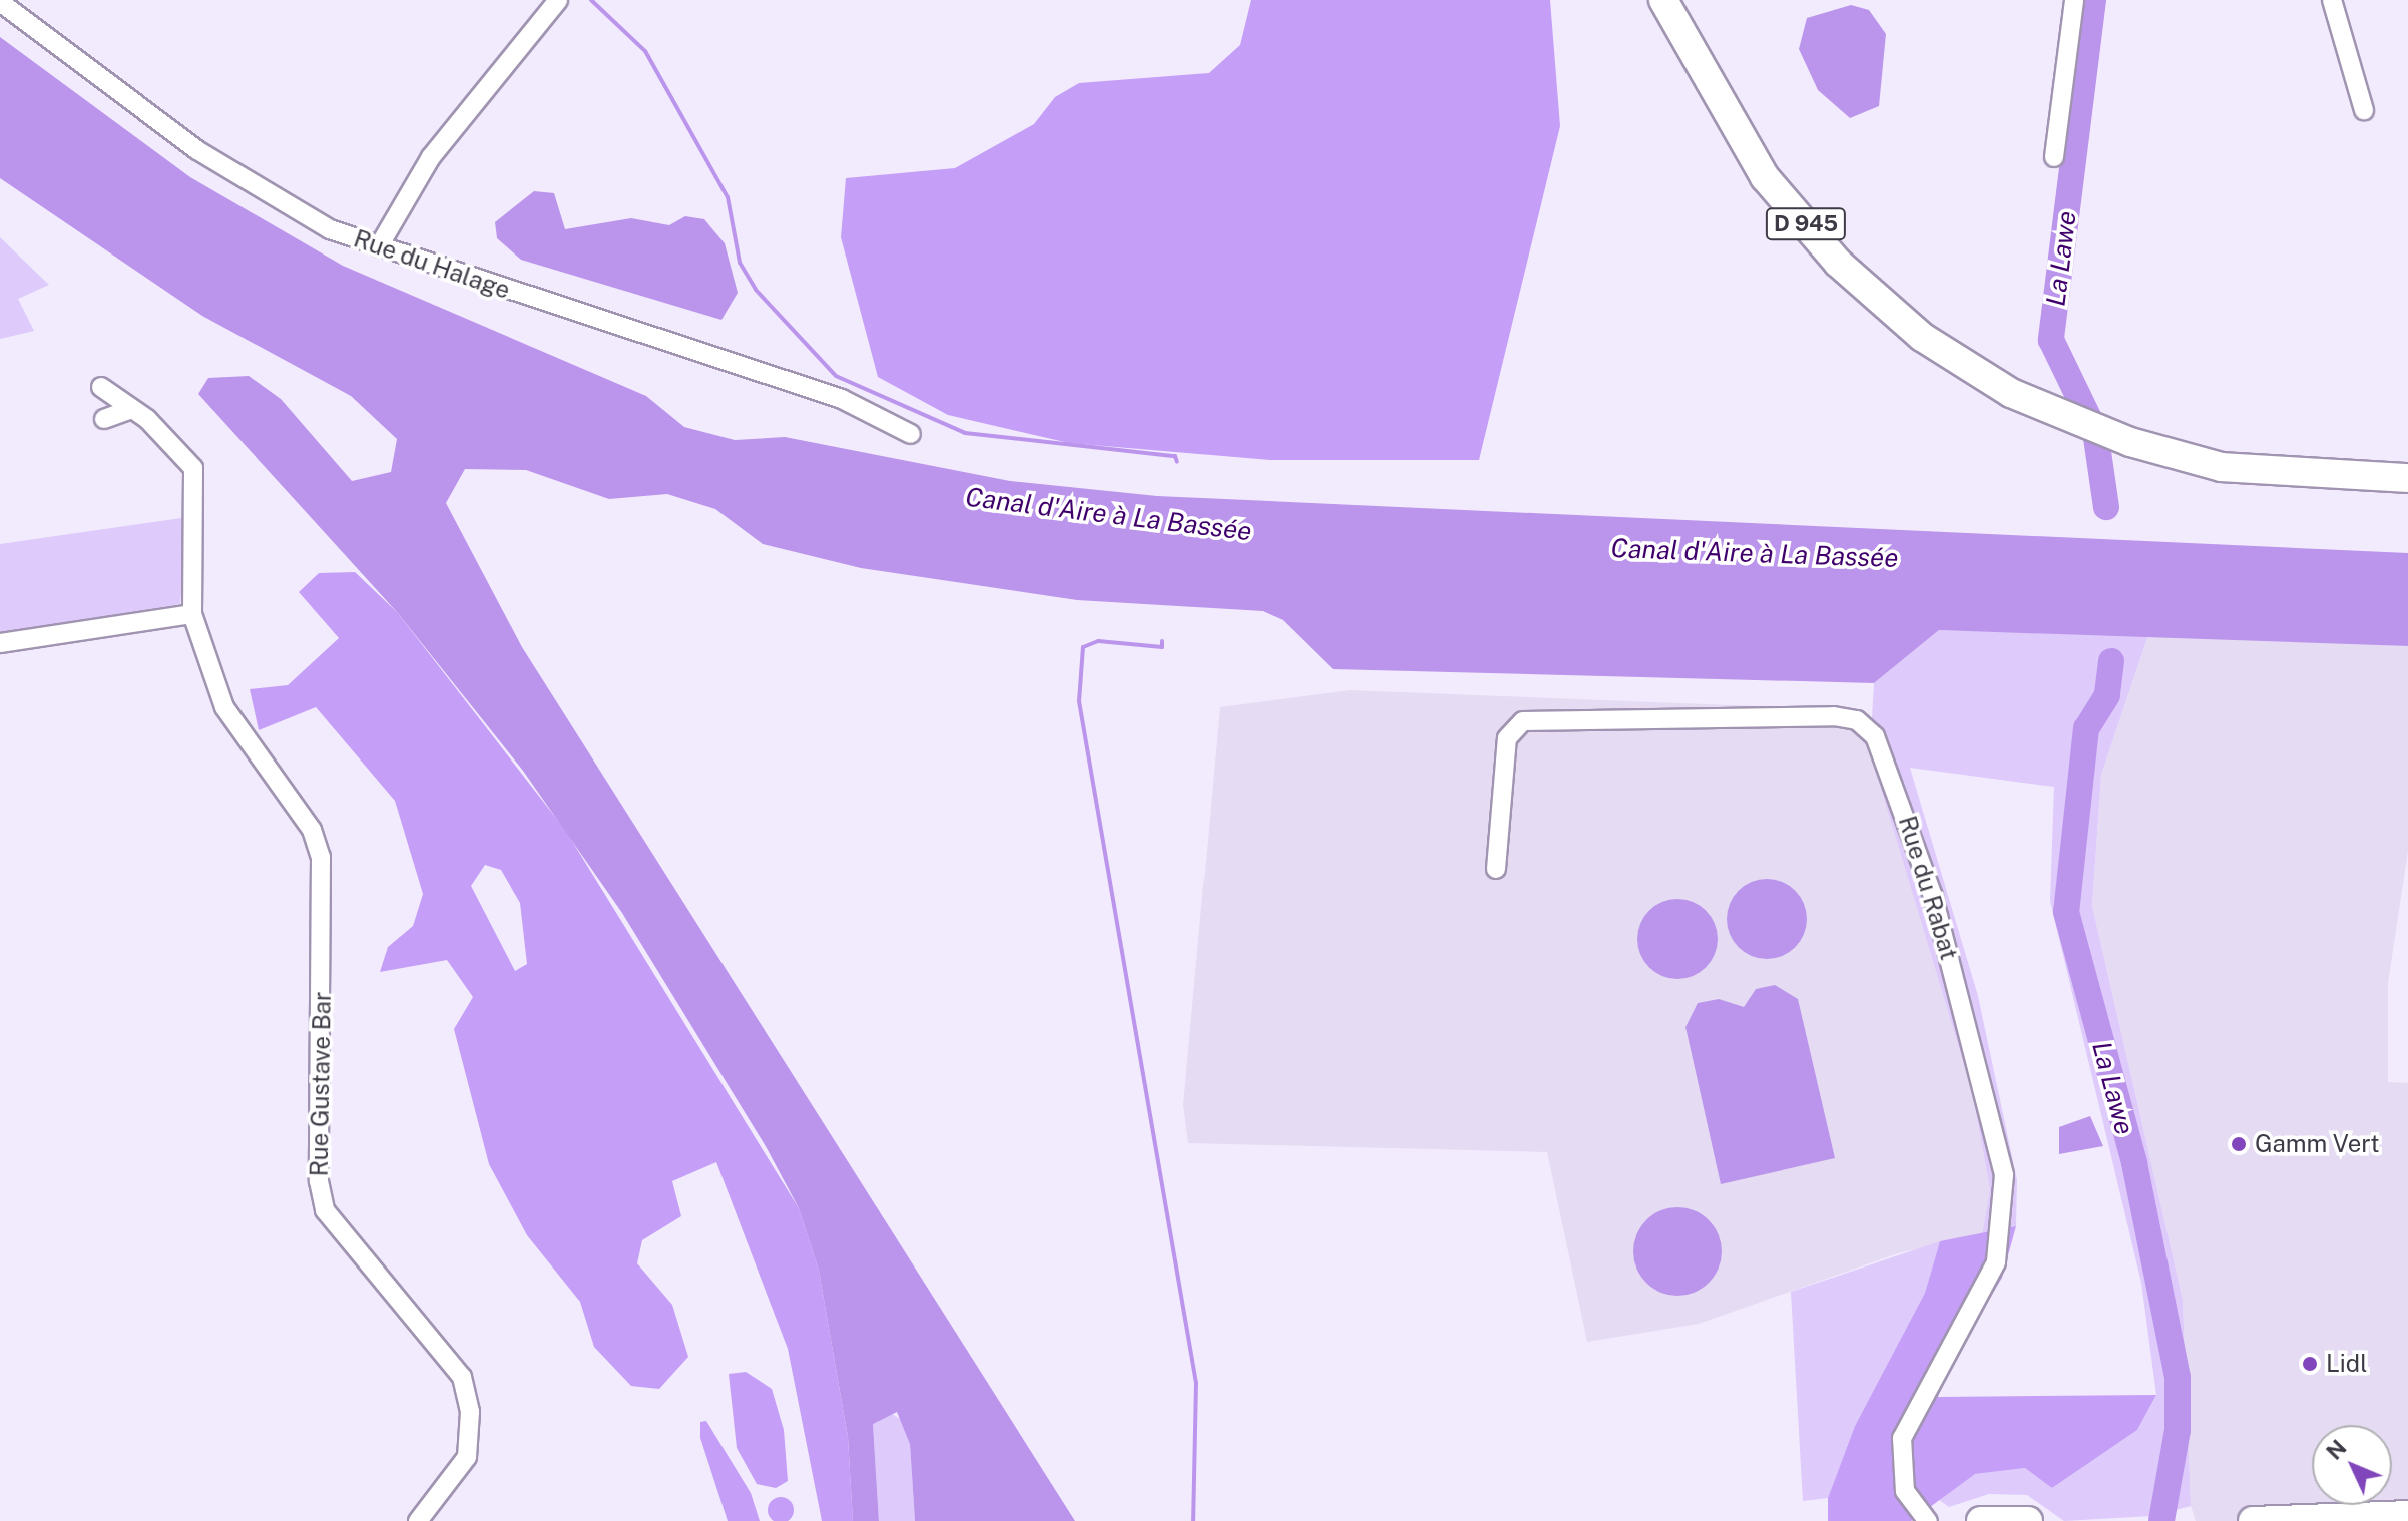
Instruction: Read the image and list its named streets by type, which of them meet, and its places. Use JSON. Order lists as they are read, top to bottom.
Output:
{
  "streets": {
    "main road": ["D 945"],
    "street": ["Rue du Halage", "Rue du Rabat", "Rue Gustave Bar"]
  },
  "water": ["La Lawe", "Canal d'Aire à La Bassée"],
  "places": ["Gamm Vert", "Lidl"],
  "north": "top left"
}
